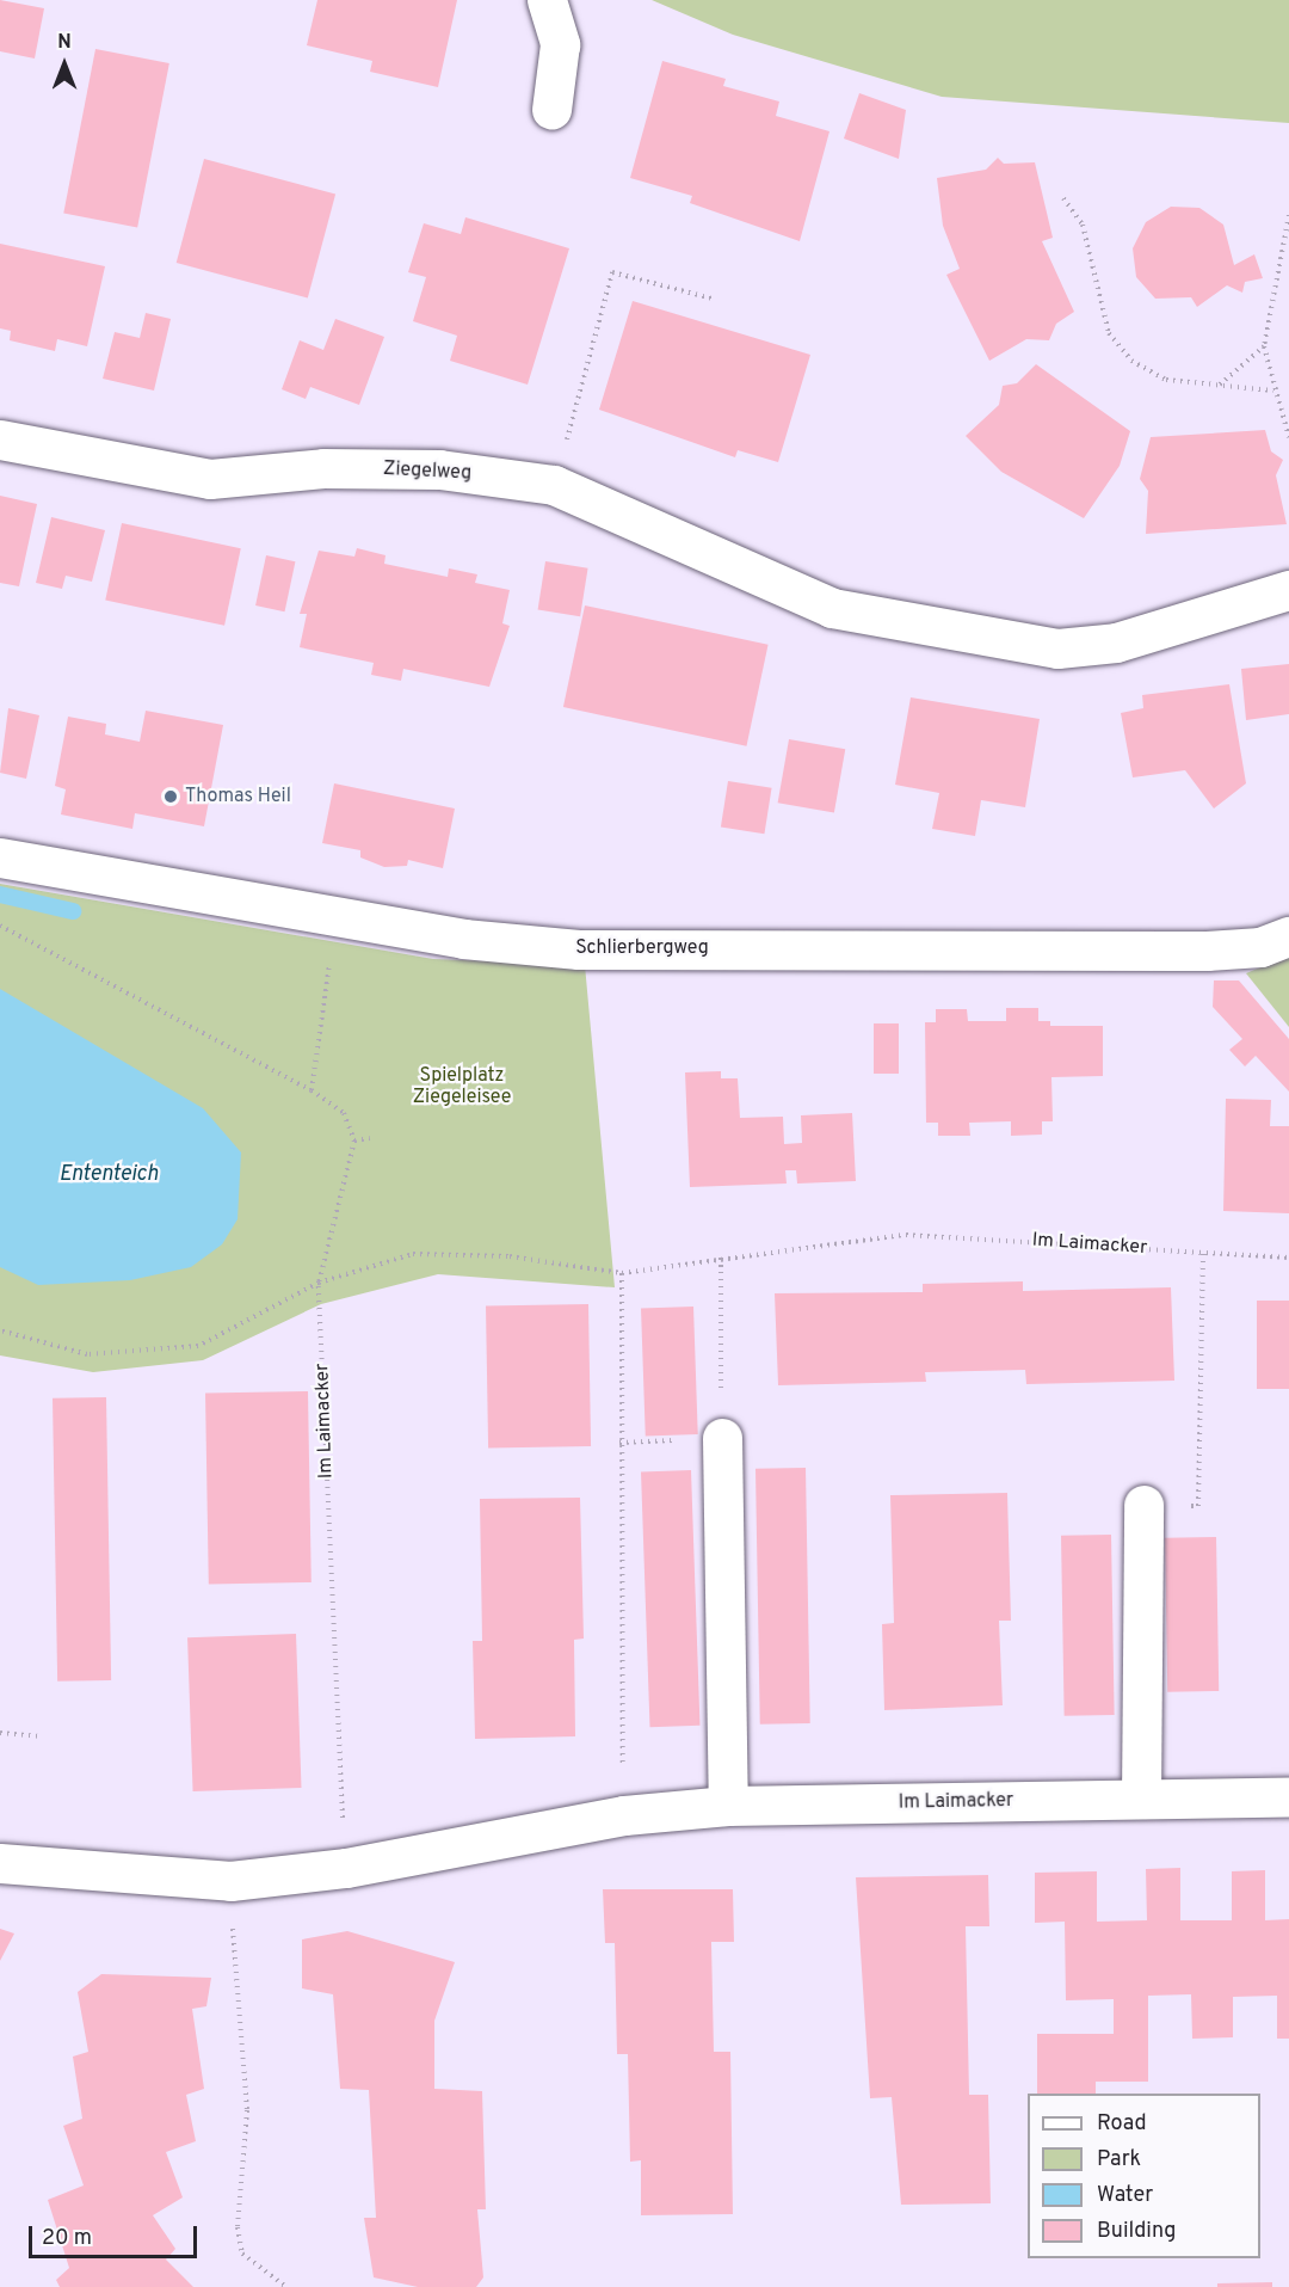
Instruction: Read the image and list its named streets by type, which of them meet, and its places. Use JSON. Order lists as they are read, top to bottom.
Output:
{
  "streets": {
    "street": ["Ziegelweg", "Schlierbergweg", "Im Laimacker"]
  },
  "water": ["Ententeich"],
  "parks": ["Spielplatz Ziegeleisee"],
  "places": ["Thomas Heil"],
  "legend": [
    "Road",
    "Park",
    "Water",
    "Building"
  ],
  "scale_bar": "20 m",
  "north": "top"
}
